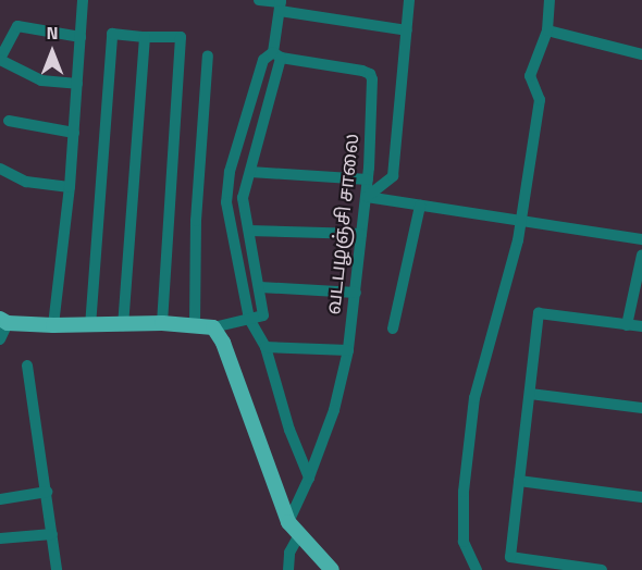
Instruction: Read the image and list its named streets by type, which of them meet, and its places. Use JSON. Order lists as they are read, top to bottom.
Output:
{
  "streets": {
    "street": ["வடபழஞ்சி சாலை"]
  },
  "north": "top"
}
